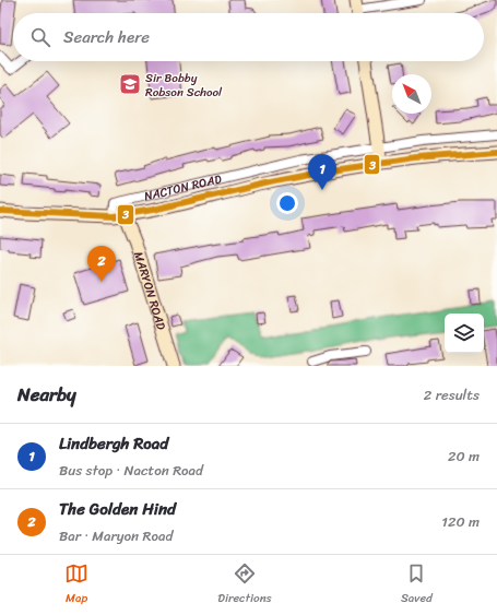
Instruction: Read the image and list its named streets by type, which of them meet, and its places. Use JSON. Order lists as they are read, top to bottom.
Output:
{
  "streets": {
    "street": ["NACTON ROAD", "MARYON ROAD"]
  },
  "crossings": [
    ["NACTON ROAD", "MARYON ROAD"]
  ],
  "places": {
    "school or university": ["Sir Bobby Robson School"]
  },
  "lines": ["transit line 3"],
  "north": "top left",
  "page": {
    "search": "Search here",
    "pins": ["1", "2"],
    "heading": ["Nearby", "2 results"],
    "list": [
      {
        "mark": "1",
        "name": "Lindbergh Road",
        "note": "Bus stop · Nacton Road",
        "value": "20 m"
      },
      {
        "mark": "2",
        "name": "The Golden Hind",
        "note": "Bar · Maryon Road",
        "value": "120 m"
      }
    ],
    "nav": ["Map", "Directions", "Saved"]
  }
}
